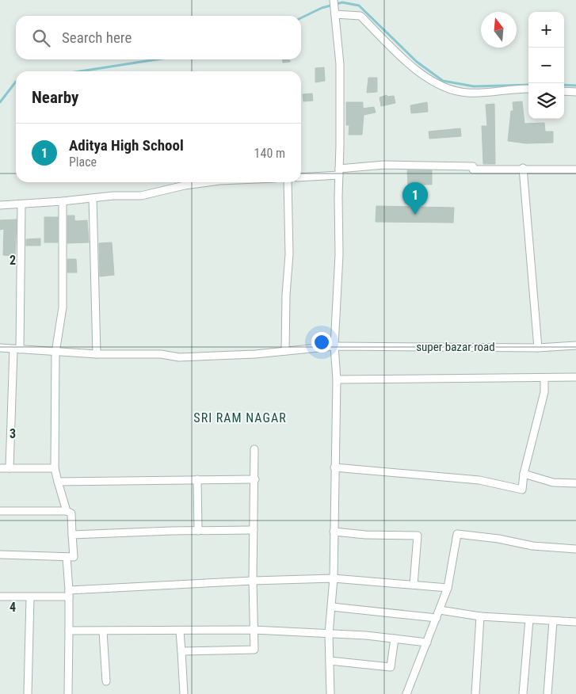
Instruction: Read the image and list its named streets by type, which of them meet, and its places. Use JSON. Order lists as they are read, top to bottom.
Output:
{
  "streets": {
    "street": ["super bazar road"]
  },
  "districts": ["SRI RAM NAGAR"],
  "north": "top",
  "page": {
    "map_buttons": ["+", "−"],
    "search": "Search here",
    "heading": "Nearby",
    "list": [
      {
        "mark": "1",
        "name": "Aditya High School",
        "note": "Place",
        "value": "140 m"
      }
    ],
    "pins": "1"
  },
  "grid": {
    "rows": ["2", "3", "4"]
  }
}
